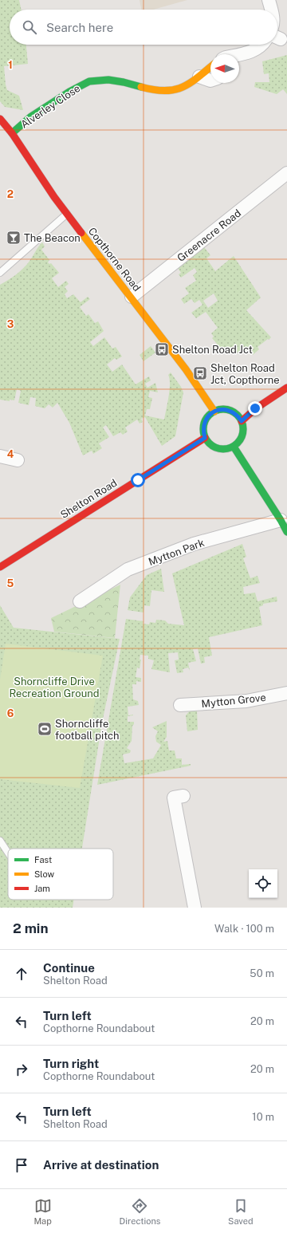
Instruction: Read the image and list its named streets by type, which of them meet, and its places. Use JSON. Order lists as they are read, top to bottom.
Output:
{
  "streets": {
    "main road": ["Alverley Close", "Copthorne Road", "Shelton Road"],
    "street": ["Greenacre Road", "Mytton Park", "Mytton Grove"]
  },
  "crossings": [
    ["Alverley Close", "Copthorne Road"],
    ["Greenacre Road", "Copthorne Road"],
    ["Copthorne Road", "Shelton Road"]
  ],
  "parks": ["Shorncliffe Drive Recreation Ground"],
  "places": {
    "bar": ["The Beacon"],
    "bus stop": ["Shelton Road Jct", "Shelton Road Jct, Copthorne"],
    "sports": ["Shorncliffe football pitch"]
  },
  "legend": ["Fast", "Slow", "Jam"],
  "north": "left",
  "page": {
    "search": "Search here",
    "heading": ["2 min", "Walk · 100 m"],
    "list": [
      ["Continue", "Shelton Road", "50 m"],
      ["Turn left", "Copthorne Roundabout", "20 m"],
      ["Turn right", "Copthorne Roundabout", "20 m"],
      ["Turn left", "Shelton Road", "10 m"],
      "Arrive at destination"
    ],
    "nav": ["Map", "Directions", "Saved"]
  },
  "grid": {
    "rows": [
      "1",
      "2",
      "3",
      "4",
      "5",
      "6"
    ]
  }
}
